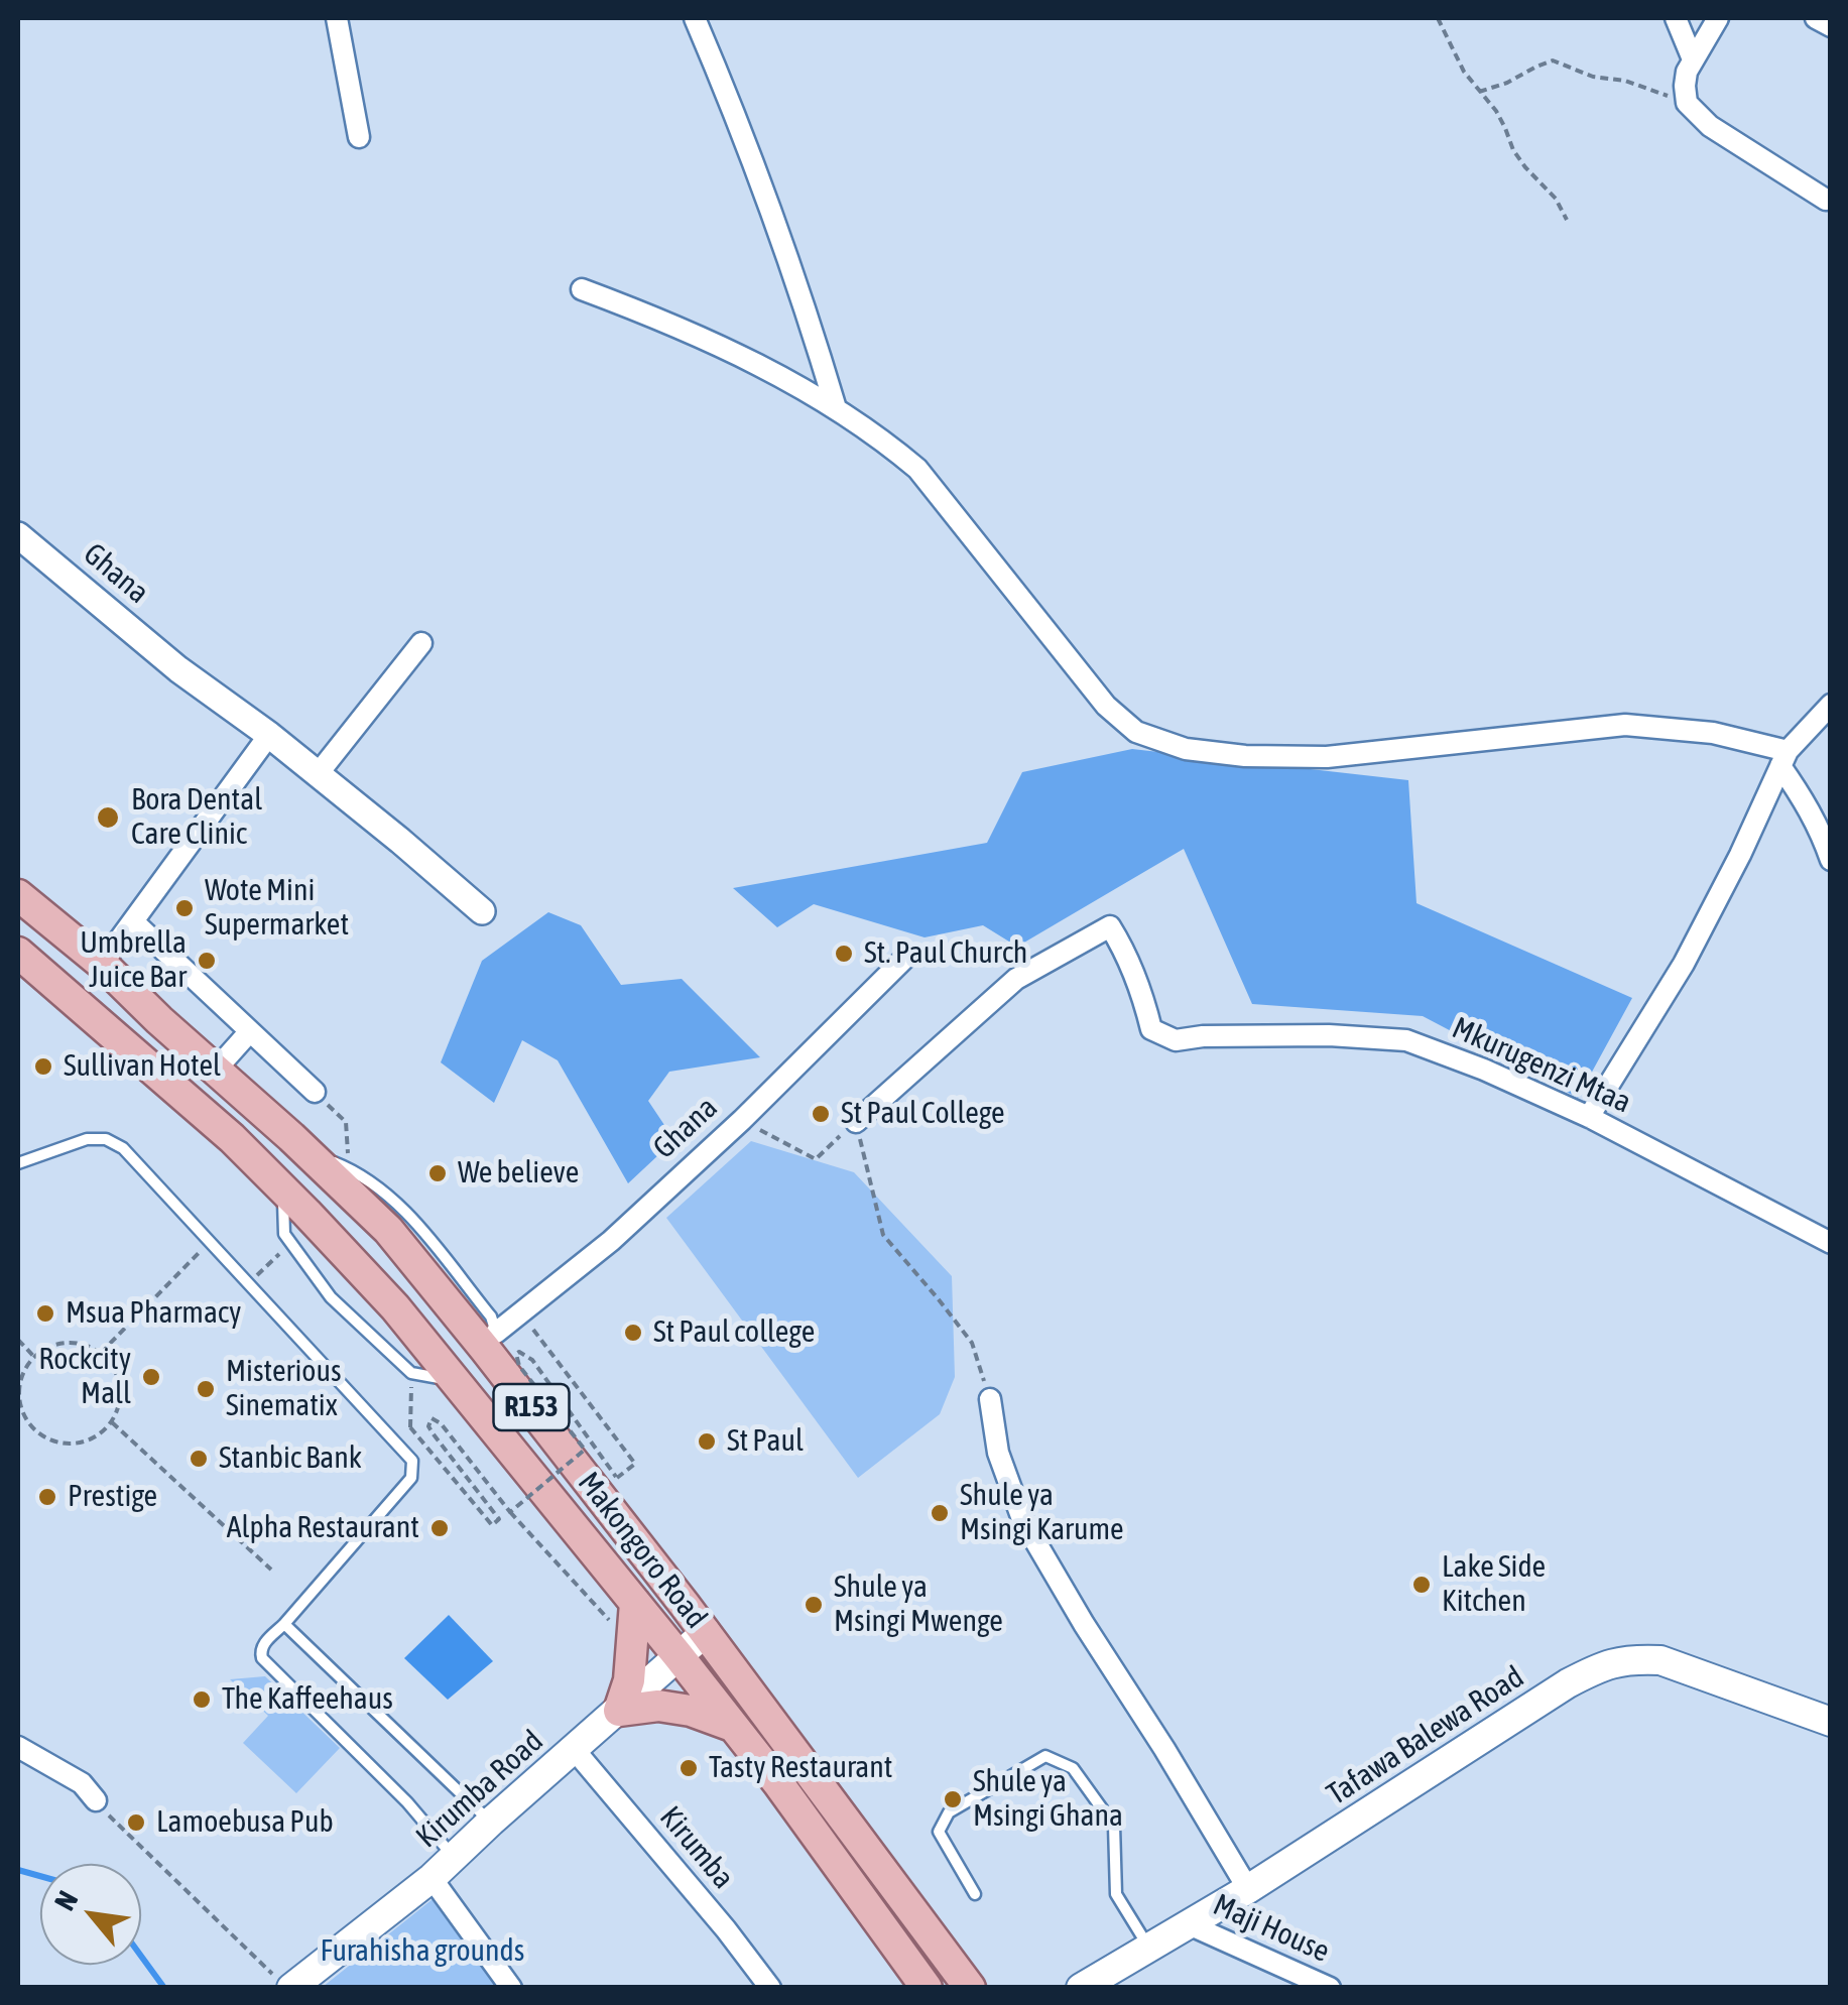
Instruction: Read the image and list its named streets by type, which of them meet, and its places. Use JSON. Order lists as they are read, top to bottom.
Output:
{
  "streets": {
    "main road": [
      "R153",
      "Makongoro Road",
      "Tafawa Balewa Road",
      "Kirumba Road"
    ],
    "street": [
      "Ghana",
      "Mkurugenzi Mtaa",
      "Kirumba",
      "Maji House"
    ]
  },
  "crossings": [
    ["Ghana", "Makongoro Road"],
    ["Makongoro Road", "Kirumba Road"],
    ["Tafawa Balewa Road", "Maji House"],
    ["Kirumba Road", "Kirumba"]
  ],
  "parks": ["Furahisha grounds"],
  "places": [
    "Bora Dental Care Clinic",
    "Wote Mini Supermarket",
    "St. Paul Church",
    "Umbrella Juice Bar",
    "Sullivan Hotel",
    "St Paul College",
    "We believe",
    "Msua Pharmacy",
    "St Paul college",
    "Rockcity Mall",
    "Misterious Sinematix",
    "St Paul",
    "Stanbic Bank",
    "Prestige",
    "Shule ya Msingi Karume",
    "Alpha Restaurant",
    "Lake Side Kitchen",
    "Shule ya Msingi Mwenge",
    "The Kaffeehaus",
    "Tasty Restaurant",
    "Shule ya Msingi Ghana",
    "Lamoebusa Pub"
  ],
  "north": "top left"
}
